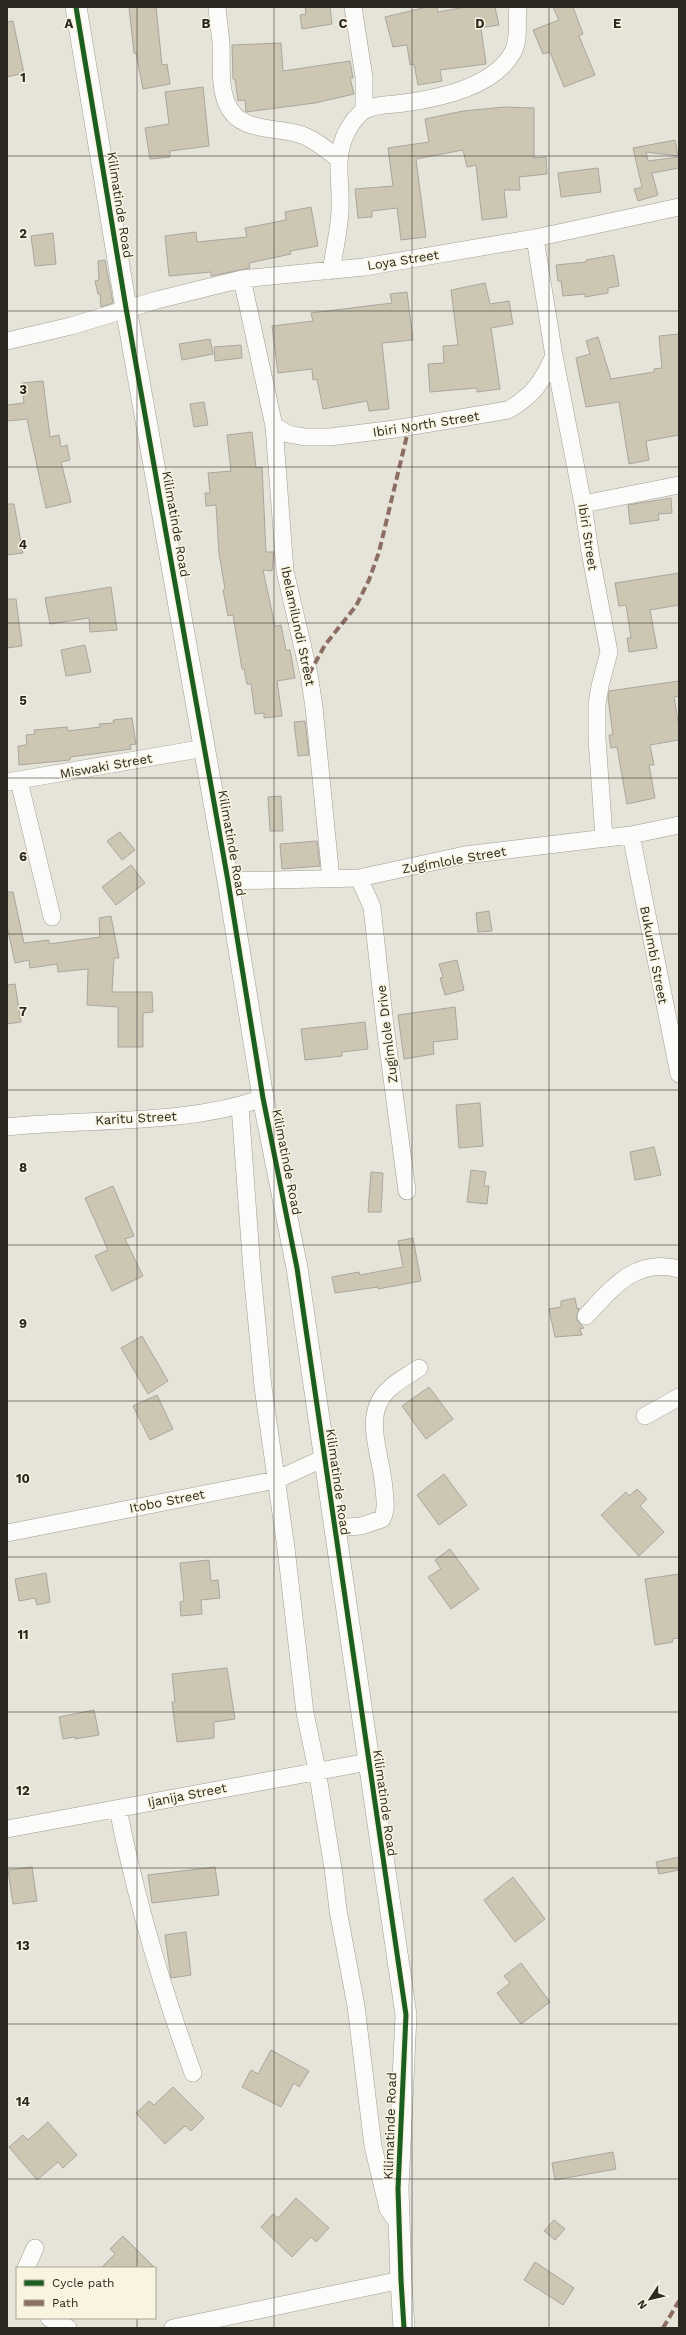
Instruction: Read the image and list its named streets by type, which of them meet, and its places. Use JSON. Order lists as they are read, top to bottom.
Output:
{
  "streets": {
    "main road": ["Kilimatinde Road"],
    "street": [
      "Loya Street",
      "Ibiri North Street",
      "Ibiri Street",
      "Ibelamilundi Street",
      "Miswaki Street",
      "Zugimlole Street",
      "Bukumbi Street",
      "Zugimlole Drive",
      "Karitu Street",
      "Itobo Street",
      "Ijanija Street"
    ]
  },
  "crossings": [
    ["Kilimatinde Road", "Loya Street"],
    ["Kilimatinde Road", "Miswaki Street"],
    ["Kilimatinde Road", "Zugimlole Street"],
    ["Kilimatinde Road", "Karitu Street"],
    ["Kilimatinde Road", "Itobo Street"],
    ["Kilimatinde Road", "Ijanija Street"],
    ["Loya Street", "Ibiri Street"],
    ["Loya Street", "Ibelamilundi Street"],
    ["Ibiri North Street", "Ibiri Street"],
    ["Ibiri North Street", "Ibelamilundi Street"],
    ["Ibiri Street", "Zugimlole Street"],
    ["Ibelamilundi Street", "Zugimlole Street"],
    ["Zugimlole Street", "Bukumbi Street"],
    ["Zugimlole Street", "Zugimlole Drive"]
  ],
  "legend": ["Cycle path", "Path"],
  "north": "bottom left",
  "grid": {
    "columns": [
      "A",
      "B",
      "C",
      "D",
      "E"
    ],
    "rows": [
      "1",
      "2",
      "3",
      "4",
      "5",
      "6",
      "7",
      "8",
      "9",
      "10",
      "11",
      "12",
      "13",
      "14"
    ]
  }
}
